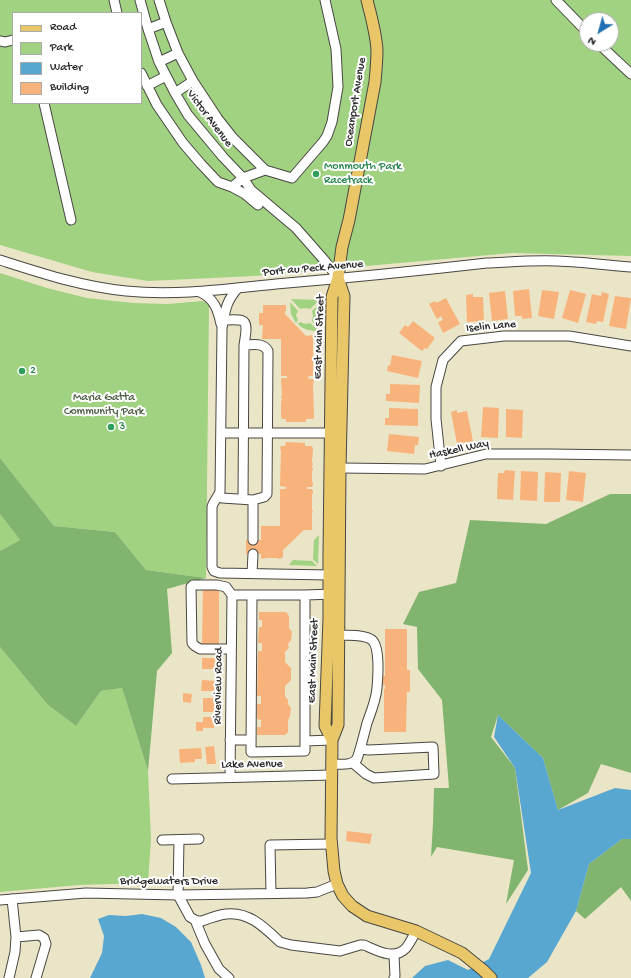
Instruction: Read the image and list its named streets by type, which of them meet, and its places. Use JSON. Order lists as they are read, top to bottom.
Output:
{
  "streets": {
    "main road": ["Oceanport Avenue", "East Main Street"],
    "street": [
      "Victor Avenue",
      "Port au Peck Avenue",
      "Iselin Lane",
      "Haskell Way",
      "Riverview Road",
      "Lake Avenue",
      "Bridgewaters Drive"
    ]
  },
  "crossings": [
    ["Oceanport Avenue", "Victor Avenue"],
    ["Oceanport Avenue", "Port au Peck Avenue"],
    ["Oceanport Avenue", "East Main Street"],
    ["Victor Avenue", "Port au Peck Avenue"],
    ["Victor Avenue", "East Main Street"],
    ["Port au Peck Avenue", "East Main Street"],
    ["Iselin Lane", "Haskell Way"],
    ["East Main Street", "Haskell Way"],
    ["East Main Street", "Lake Avenue"],
    ["East Main Street", "Bridgewaters Drive"],
    ["Riverview Road", "Lake Avenue"]
  ],
  "parks": ["Maria Gatta Community Park"],
  "places": ["Monmouth Park Racetrack", "2", "3"],
  "legend": [
    "Road",
    "Park",
    "Water",
    "Building"
  ],
  "north": "bottom left"
}
